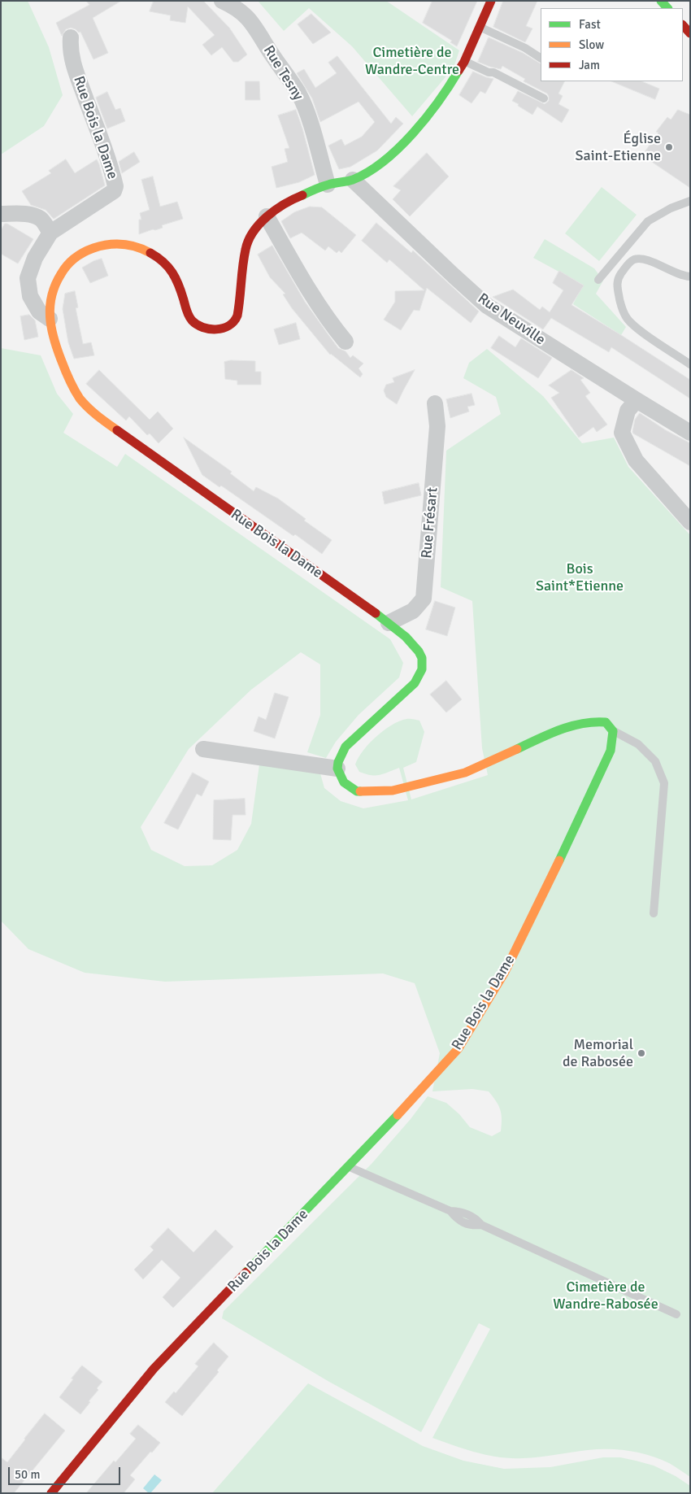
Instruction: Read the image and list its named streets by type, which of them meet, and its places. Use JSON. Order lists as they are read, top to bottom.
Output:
{
  "streets": {
    "street": [
      "Rue Tesny",
      "Rue Bois la Dame",
      "Rue Neuville",
      "Rue Frésart"
    ]
  },
  "crossings": [
    ["Rue Tesny", "Rue Bois la Dame"],
    ["Rue Bois la Dame", "Rue Neuville"],
    ["Rue Bois la Dame", "Rue Frésart"]
  ],
  "parks": ["Cimetière de Wandre-Centre", "Bois Saint*Etienne", "Cimetière de Wandre-Rabosée"],
  "places": ["Église Saint-Etienne", "Memorial de Rabosée"],
  "legend": ["Fast", "Slow", "Jam"],
  "scale_bar": "50 m"
}
